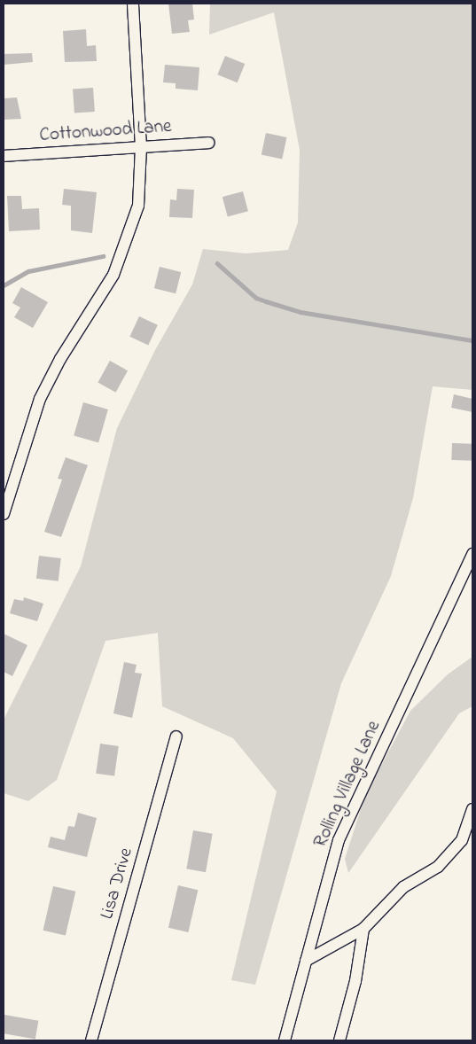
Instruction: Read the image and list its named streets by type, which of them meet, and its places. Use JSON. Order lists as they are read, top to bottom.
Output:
{
  "streets": {
    "street": ["Cottonwood Lane", "Rolling Village Lane", "Lisa Drive"]
  }
}
